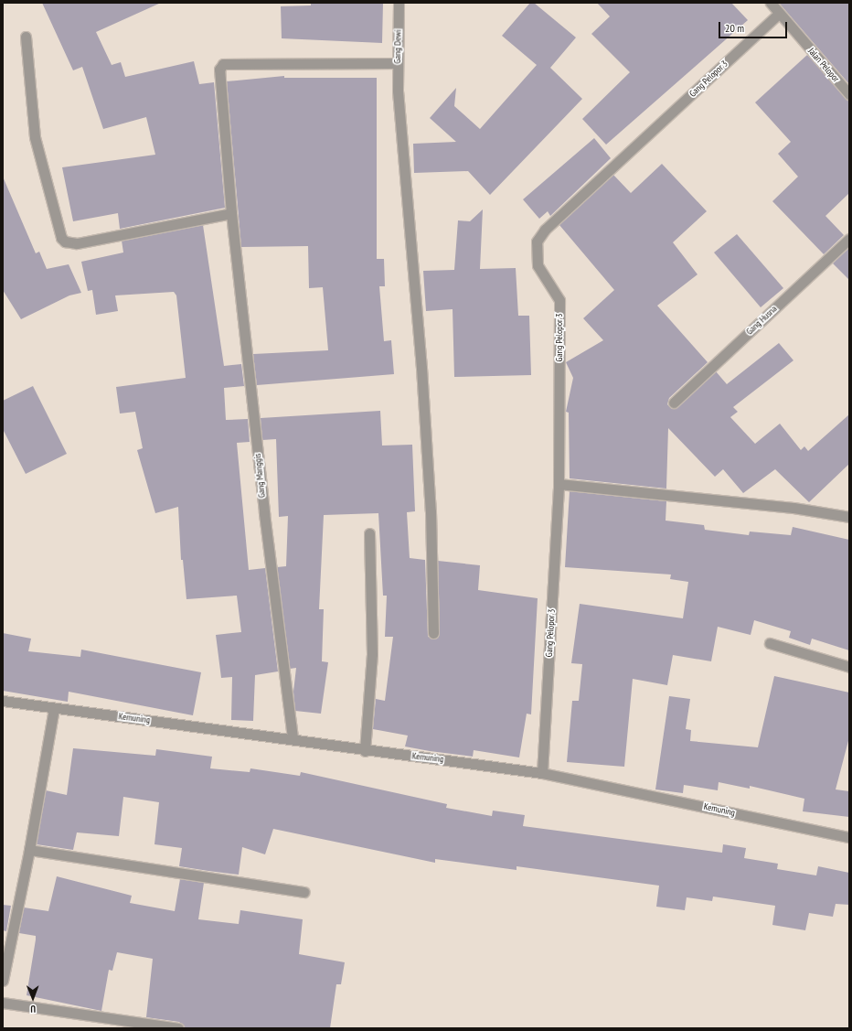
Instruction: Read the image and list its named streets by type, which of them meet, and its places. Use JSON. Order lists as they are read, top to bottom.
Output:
{
  "streets": {
    "street": [
      "Gang Dewi",
      "Jalan Pelopor",
      "Gang Pelopor 3",
      "Gang Husna",
      "Gang Manggis",
      "Kemuning"
    ]
  },
  "crossings": [
    ["Gang Dewi", "Gang Manggis"],
    ["Jalan Pelopor", "Gang Pelopor 3"],
    ["Gang Pelopor 3", "Kemuning"],
    ["Gang Manggis", "Kemuning"]
  ],
  "scale_bar": "20 m",
  "north": "bottom"
}
